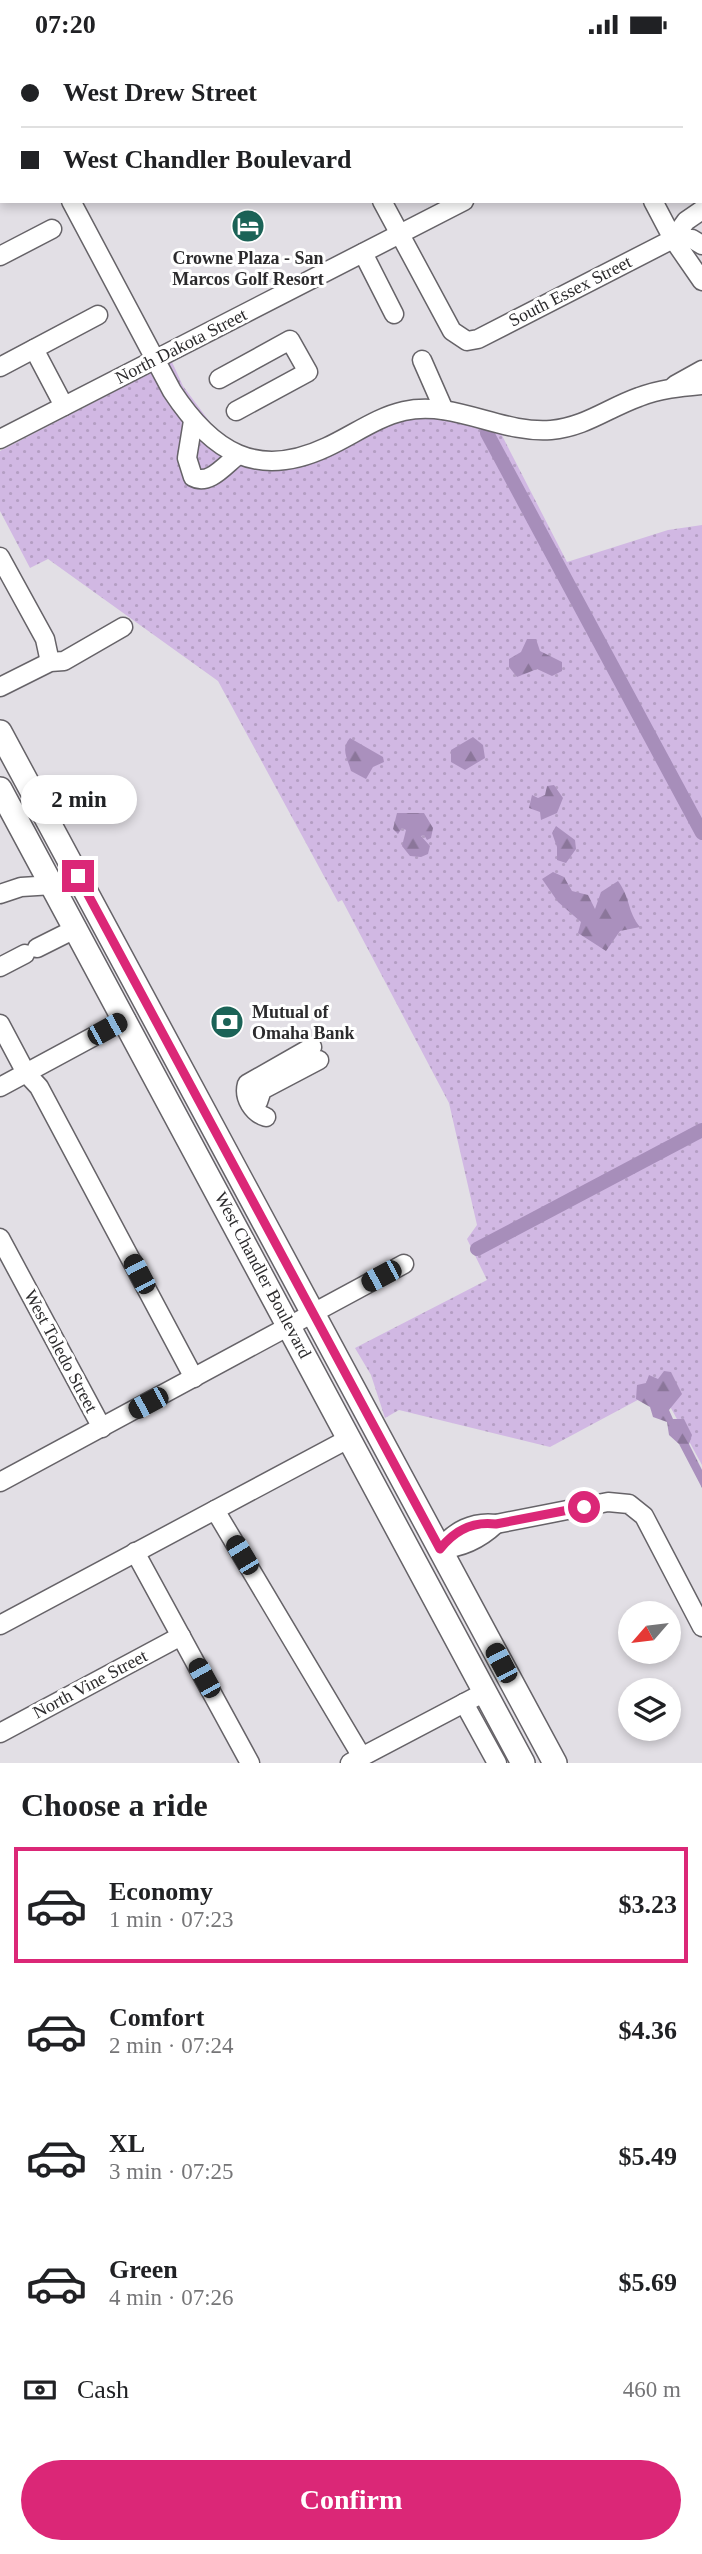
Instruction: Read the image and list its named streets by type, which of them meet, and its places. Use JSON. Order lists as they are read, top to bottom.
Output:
{
  "streets": {
    "main road": ["West Chandler Boulevard"],
    "street": [
      "South Essex Street",
      "North Dakota Street",
      "West Toledo Street",
      "North Vine Street"
    ]
  },
  "crossings": [
    ["South Essex Street", "North Dakota Street"]
  ],
  "places": {
    "hotel": ["Crowne Plaza - San Marcos Golf Resort"],
    "bank": ["Mutual of Omaha Bank"]
  },
  "north": "bottom left",
  "page": {
    "status": "07:20",
    "banner": ["West Drew Street", "West Chandler Boulevard"],
    "bubble": "2 min",
    "heading": "Choose a ride",
    "list": [
      {
        "name": "Economy",
        "note": "1 min · 07:23",
        "value": "$3.23"
      },
      {
        "name": "Comfort",
        "note": "2 min · 07:24",
        "value": "$4.36"
      },
      {
        "name": "XL",
        "note": "3 min · 07:25",
        "value": "$5.49"
      },
      {
        "name": "Green",
        "note": "4 min · 07:26",
        "value": "$5.69"
      }
    ],
    "pay": ["Cash", "460 m"],
    "buttons": "Confirm"
  }
}
